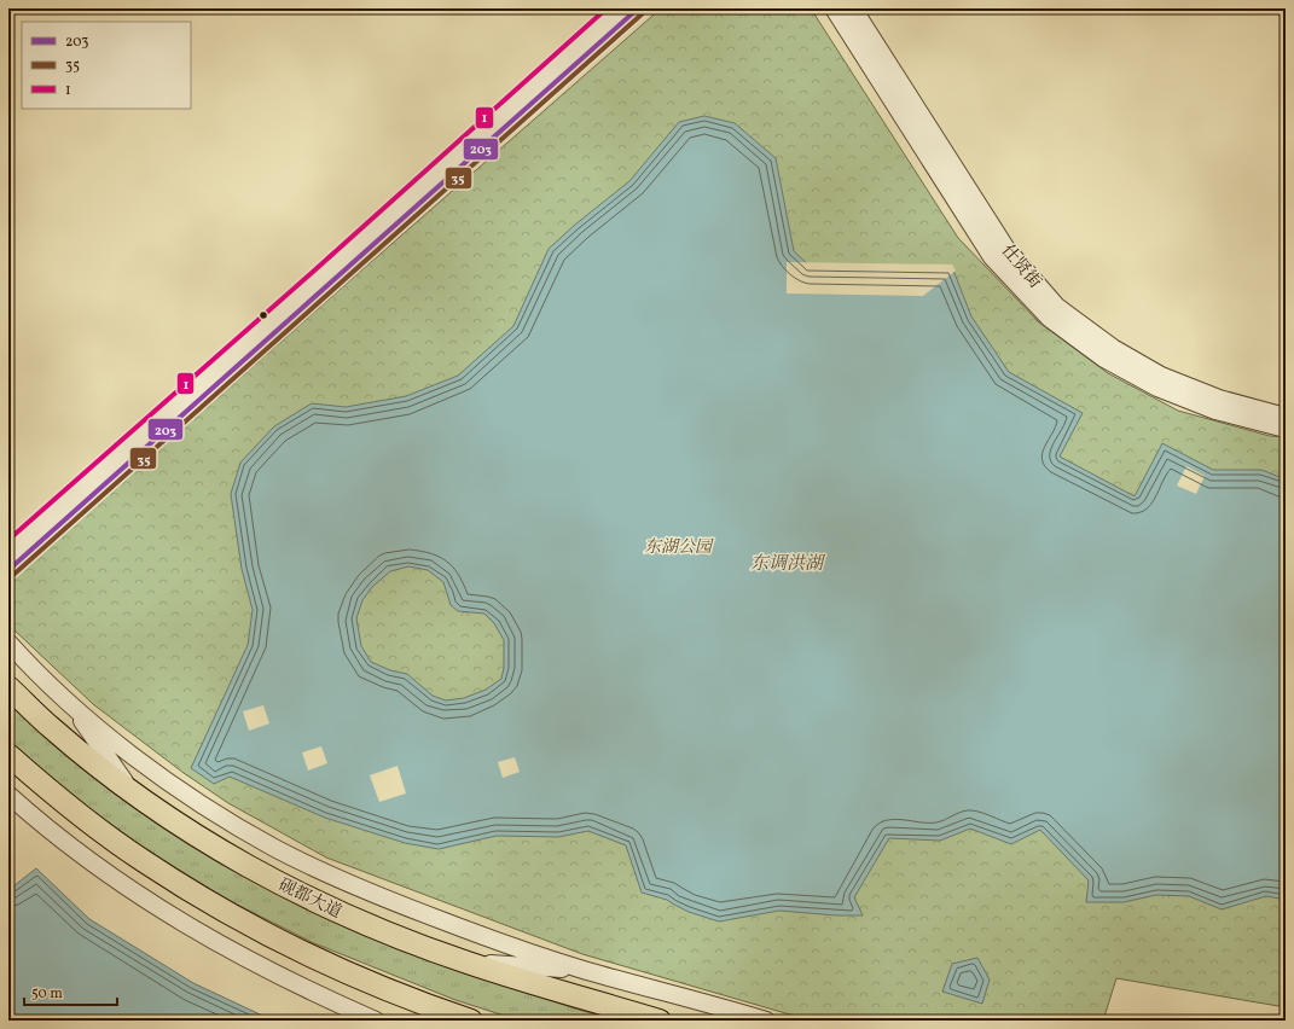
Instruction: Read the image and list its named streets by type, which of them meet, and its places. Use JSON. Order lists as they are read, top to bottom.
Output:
{
  "streets": {
    "main road": ["砚都大道"],
    "street": ["仕贤街"]
  },
  "water": ["东调洪湖"],
  "parks": ["东湖公园"],
  "lines": ["transit line 203", "transit line 1", "transit line 35"],
  "legend": ["203", "35", "1"],
  "scale_bar": "50 m"
}
